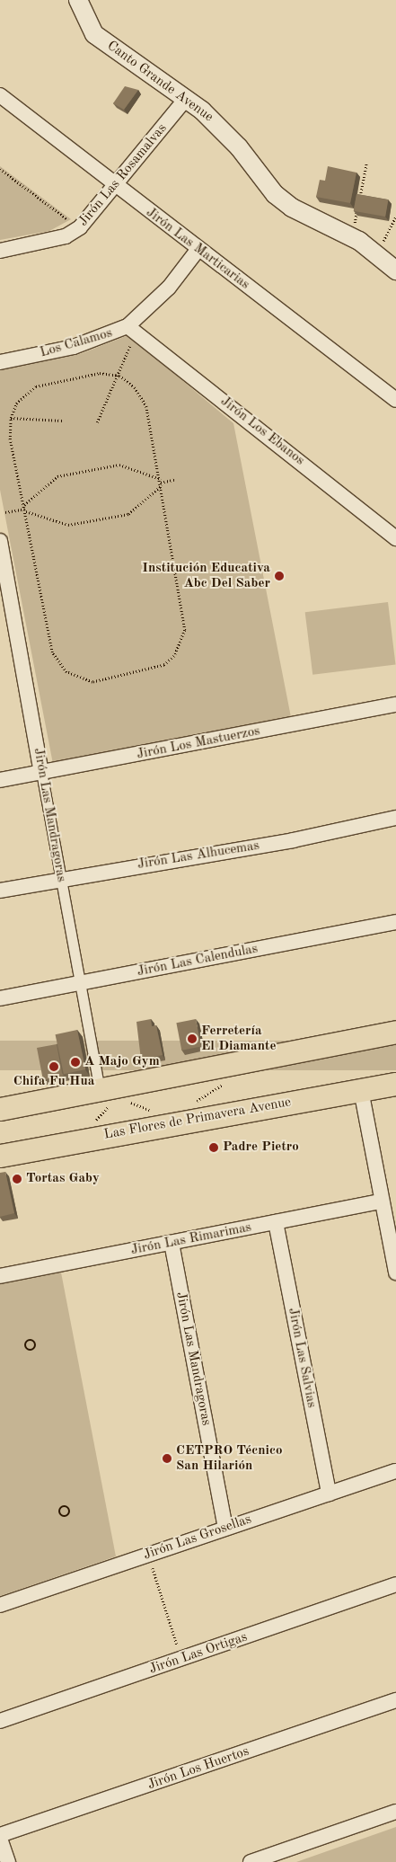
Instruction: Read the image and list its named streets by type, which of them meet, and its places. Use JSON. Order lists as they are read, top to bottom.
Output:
{
  "streets": {
    "main road": ["Las Flores de Primavera Avenue"],
    "street": [
      "Canto Grande Avenue",
      "Jirón Las Rosamalvas",
      "Jirón Las Marticarias",
      "Los Calamos",
      "Jirón Los Ebanos",
      "Jirón Los Mastuerzos",
      "Jirón Las Mandragoras",
      "Jirón Las Alhucemas",
      "Jirón Las Calendulas",
      "Jirón Las Rimarimas",
      "Jirón Las Salvias",
      "Jirón Las Grosellas",
      "Jirón Las Ortigas",
      "Jirón Los Huertos"
    ]
  },
  "crossings": [
    ["Canto Grande Avenue", "Jirón Las Rosamalvas"],
    ["Jirón Las Rosamalvas", "Jirón Las Marticarias"],
    ["Jirón Las Marticarias", "Los Calamos"],
    ["Los Calamos", "Jirón Los Ebanos"],
    ["Jirón Los Mastuerzos", "Jirón Las Mandragoras"],
    ["Jirón Las Mandragoras", "Jirón Las Alhucemas"],
    ["Jirón Las Mandragoras", "Jirón Las Calendulas"],
    ["Jirón Las Mandragoras", "Jirón Las Rimarimas"],
    ["Jirón Las Mandragoras", "Jirón Las Grosellas"],
    ["Jirón Las Rimarimas", "Jirón Las Salvias"],
    ["Jirón Las Salvias", "Jirón Las Grosellas"]
  ],
  "places": [
    "Institución Educativa Abc Del Saber",
    "Ferretería El Diamante",
    "A Majo Gym",
    "Chifa Fu Hua",
    "Padre Pietro",
    "Tortas Gaby",
    "CETPRO Técnico San Hilarión"
  ]
}
